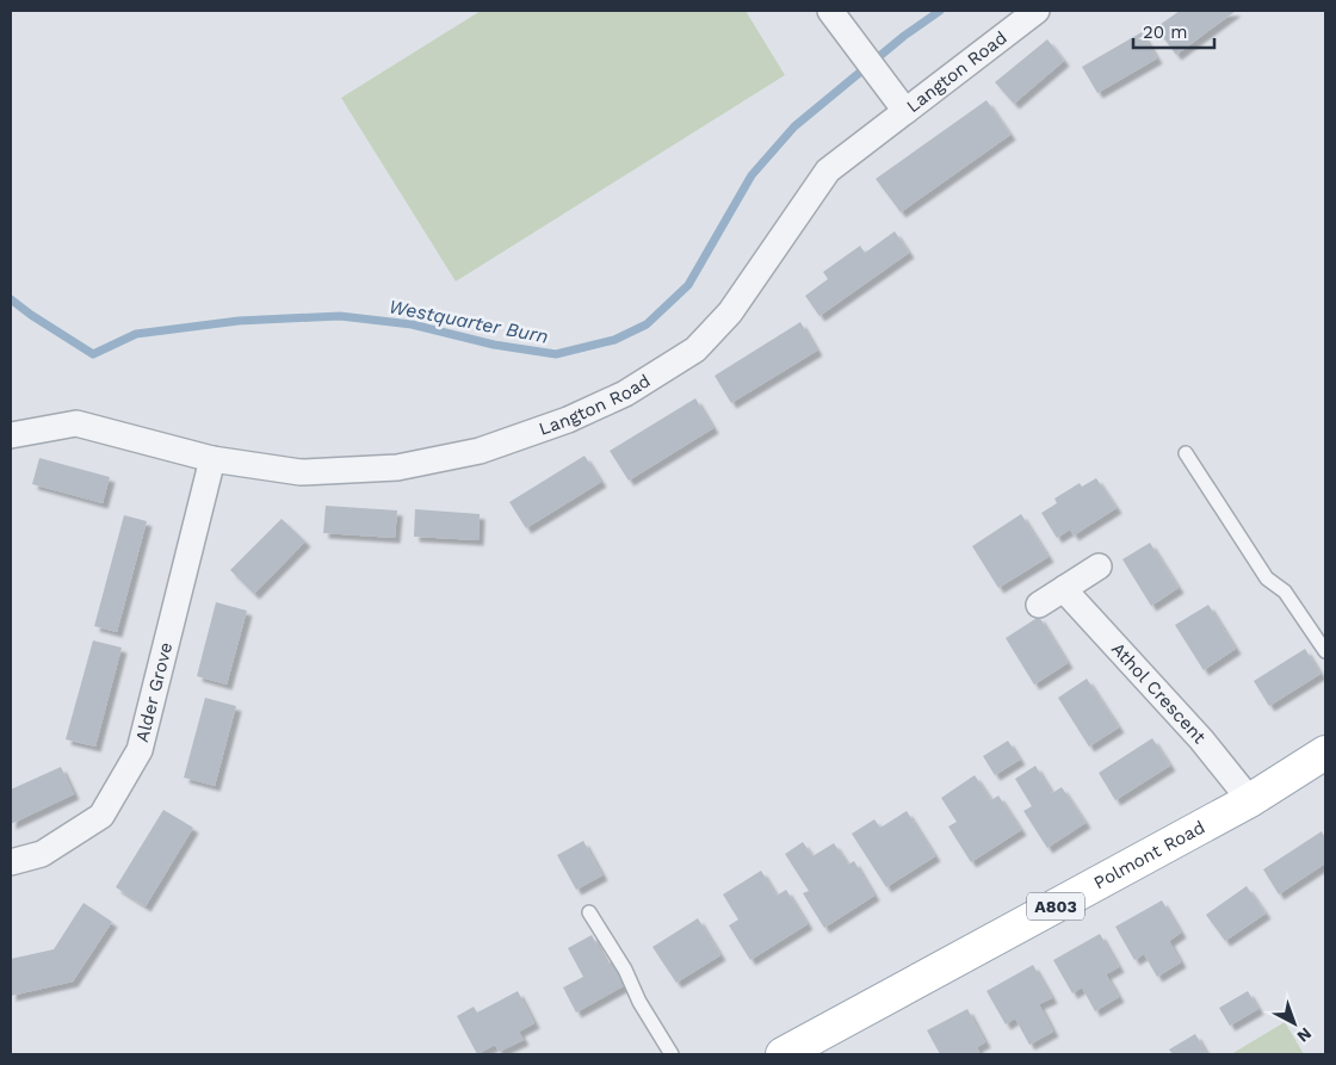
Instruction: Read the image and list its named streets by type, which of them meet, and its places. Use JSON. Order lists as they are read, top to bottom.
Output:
{
  "streets": {
    "main road": ["Polmont Road", "A803"],
    "street": ["Langton Road", "Alder Grove", "Athol Crescent"]
  },
  "crossings": [
    ["Langton Road", "Alder Grove"],
    ["Athol Crescent", "Polmont Road"]
  ],
  "water": ["Westquarter Burn"],
  "scale_bar": "20 m",
  "north": "bottom right"
}
